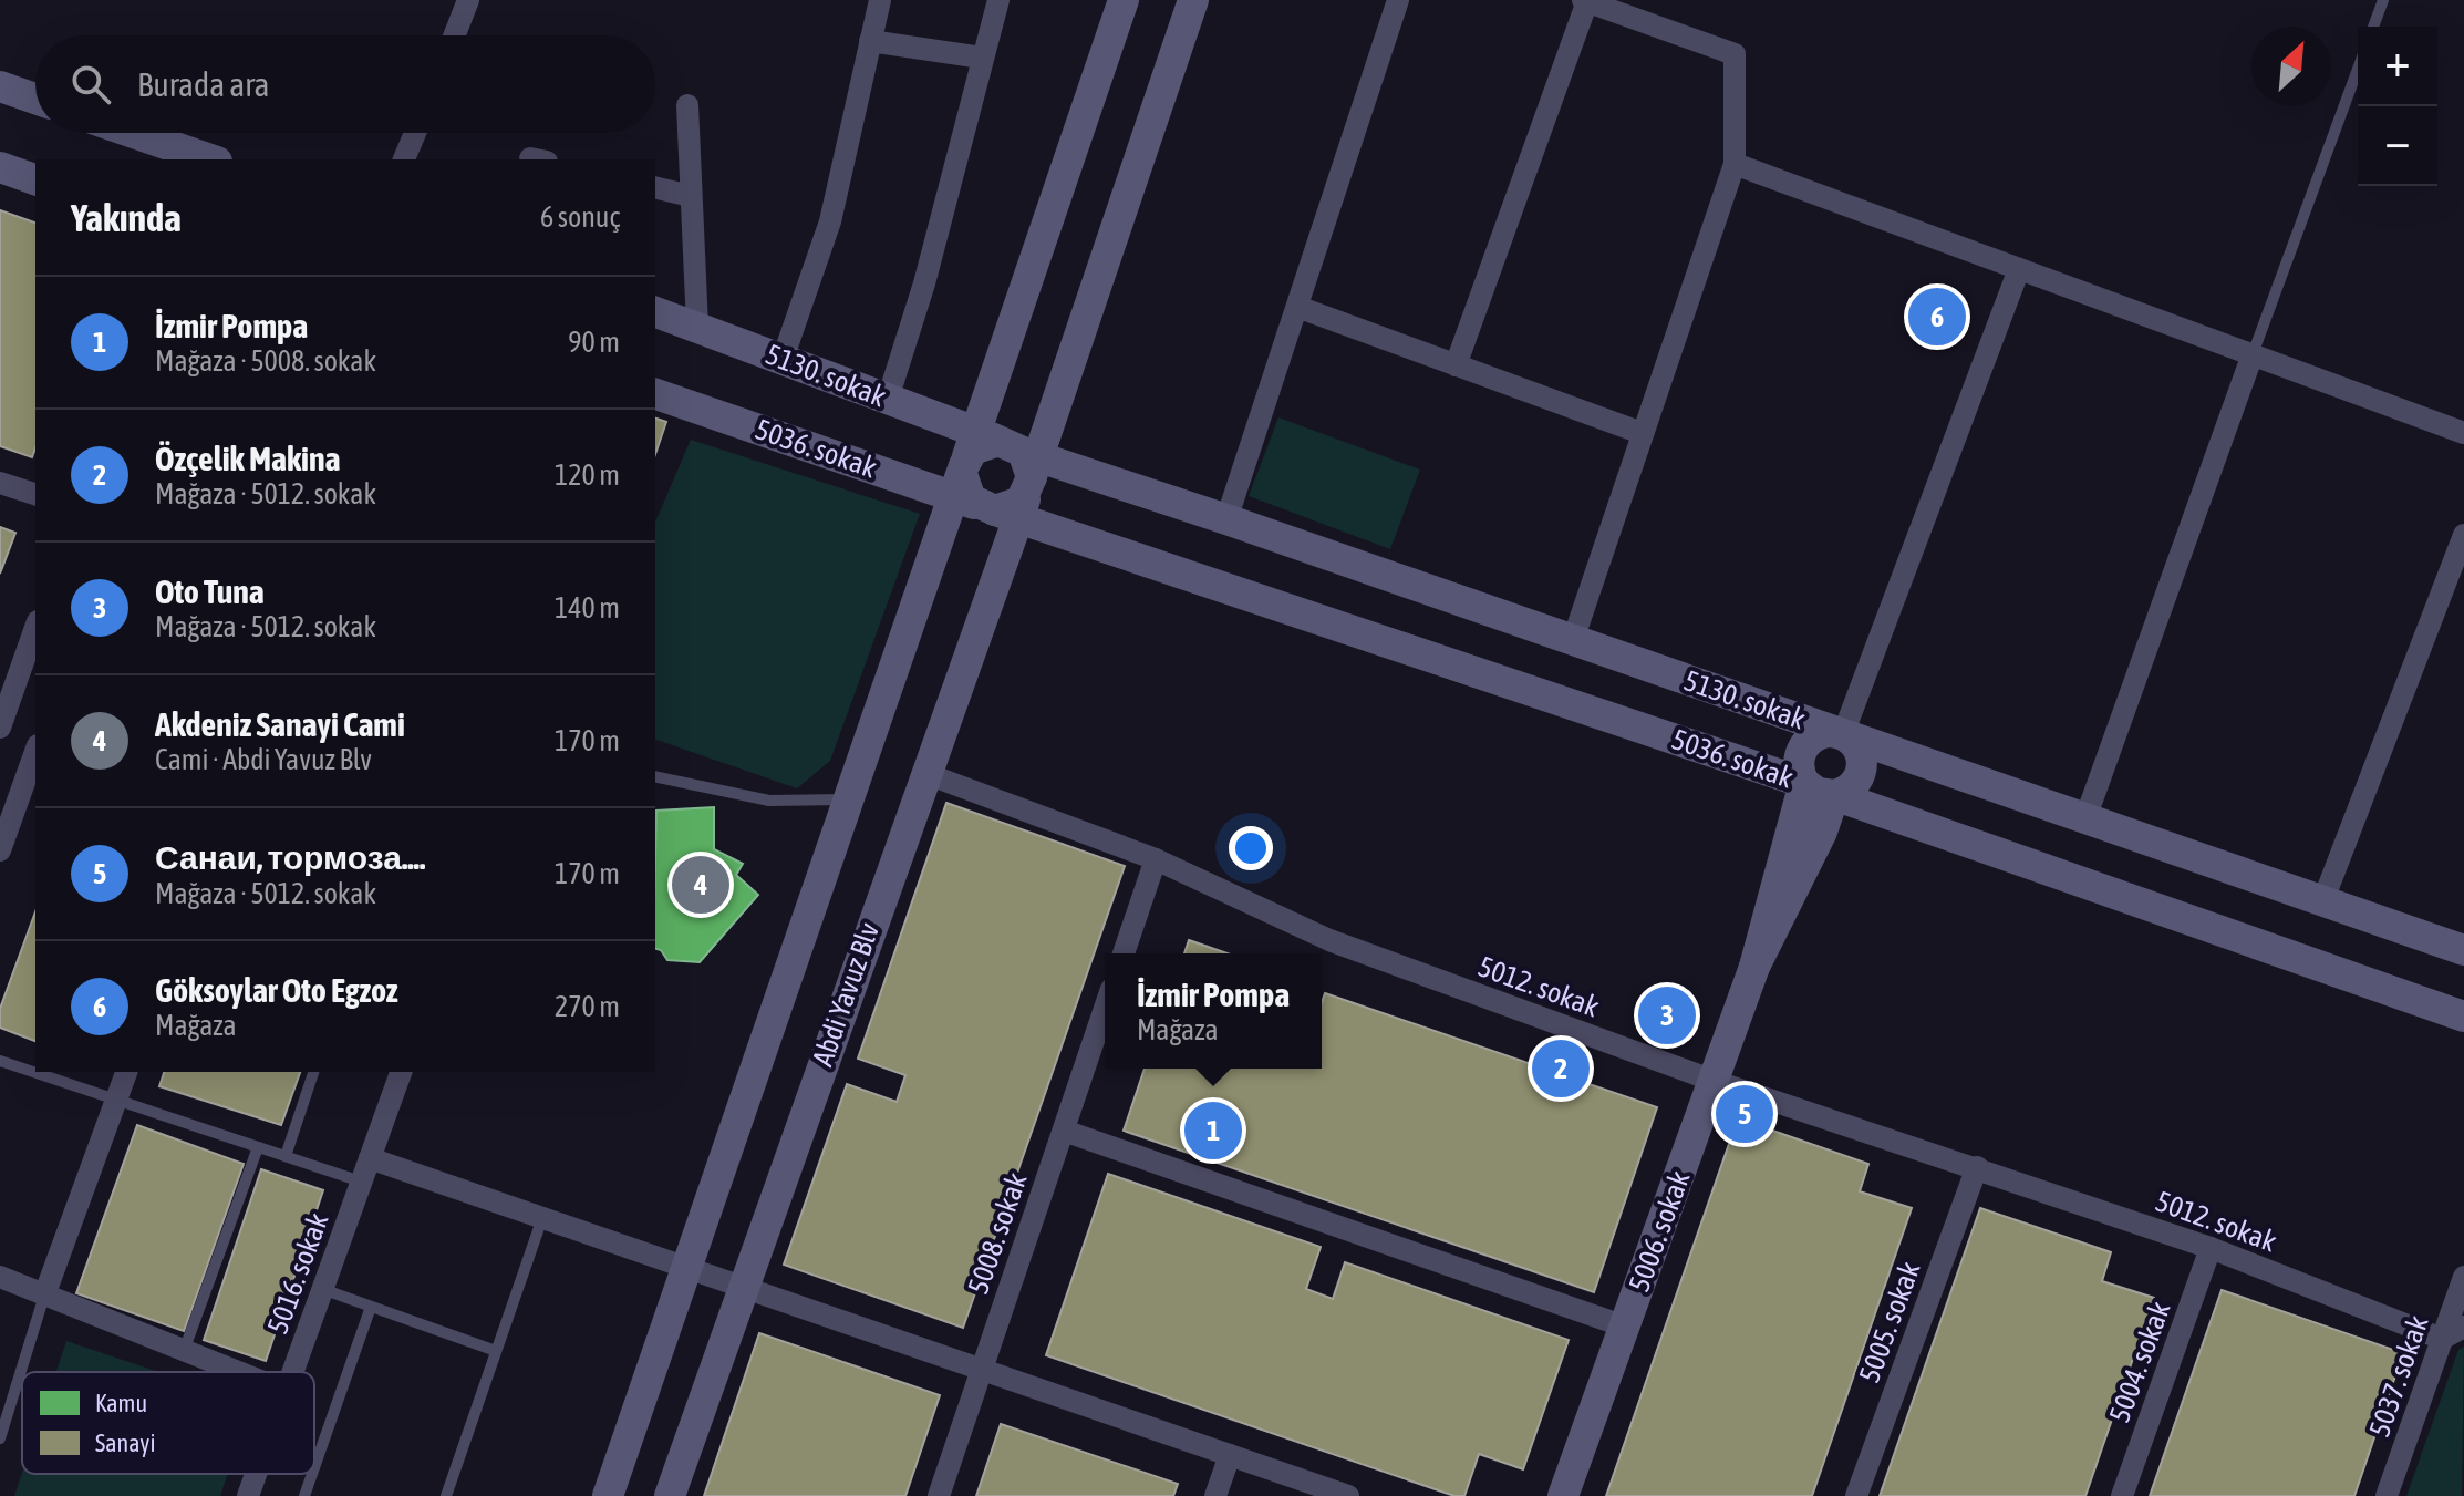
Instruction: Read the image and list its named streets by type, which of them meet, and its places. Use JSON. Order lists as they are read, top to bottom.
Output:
{
  "streets": {
    "main road": [
      "5130. sokak",
      "5036. sokak",
      "Abdi Yavuz Blv",
      "5006. sokak"
    ],
    "street": [
      "5012. sokak",
      "5008. sokak",
      "5016. sokak",
      "5005. sokak",
      "5004. sokak",
      "5037. sokak"
    ]
  },
  "crossings": [
    ["5130. sokak", "5036. sokak"],
    ["5130. sokak", "Abdi Yavuz Blv"],
    ["5036. sokak", "Abdi Yavuz Blv"],
    ["5012. sokak", "Abdi Yavuz Blv"],
    ["5012. sokak", "5006. sokak"],
    ["5012. sokak", "5005. sokak"],
    ["5012. sokak", "5004. sokak"],
    ["5012. sokak", "5037. sokak"]
  ],
  "legend": ["Kamu", "Sanayi"],
  "north": "top right",
  "page": {
    "map_buttons": ["+", "−"],
    "search": "Burada ara",
    "heading": ["Yakında", "6 sonuç"],
    "list": [
      {
        "mark": "1",
        "name": "İzmir Pompa",
        "note": "Mağaza · 5008. sokak",
        "value": "90 m"
      },
      {
        "mark": "2",
        "name": "Özçelik Makina",
        "note": "Mağaza · 5012. sokak",
        "value": "120 m"
      },
      {
        "mark": "3",
        "name": "Oto Tuna",
        "note": "Mağaza · 5012. sokak",
        "value": "140 m"
      },
      {
        "mark": "4",
        "name": "Akdeniz Sanayi Cami",
        "note": "Cami · Abdi Yavuz Blv",
        "value": "170 m"
      },
      {
        "mark": "5",
        "name": "Санаи, тормоза....",
        "note": "Mağaza · 5012. sokak",
        "value": "170 m"
      },
      {
        "mark": "6",
        "name": "Göksoylar Oto Egzoz",
        "note": "Mağaza",
        "value": "270 m"
      }
    ],
    "pins": [
      "6",
      "4",
      "3",
      "2",
      "5",
      "1"
    ],
    "popup": ["İzmir Pompa", "Mağaza"]
  }
}
